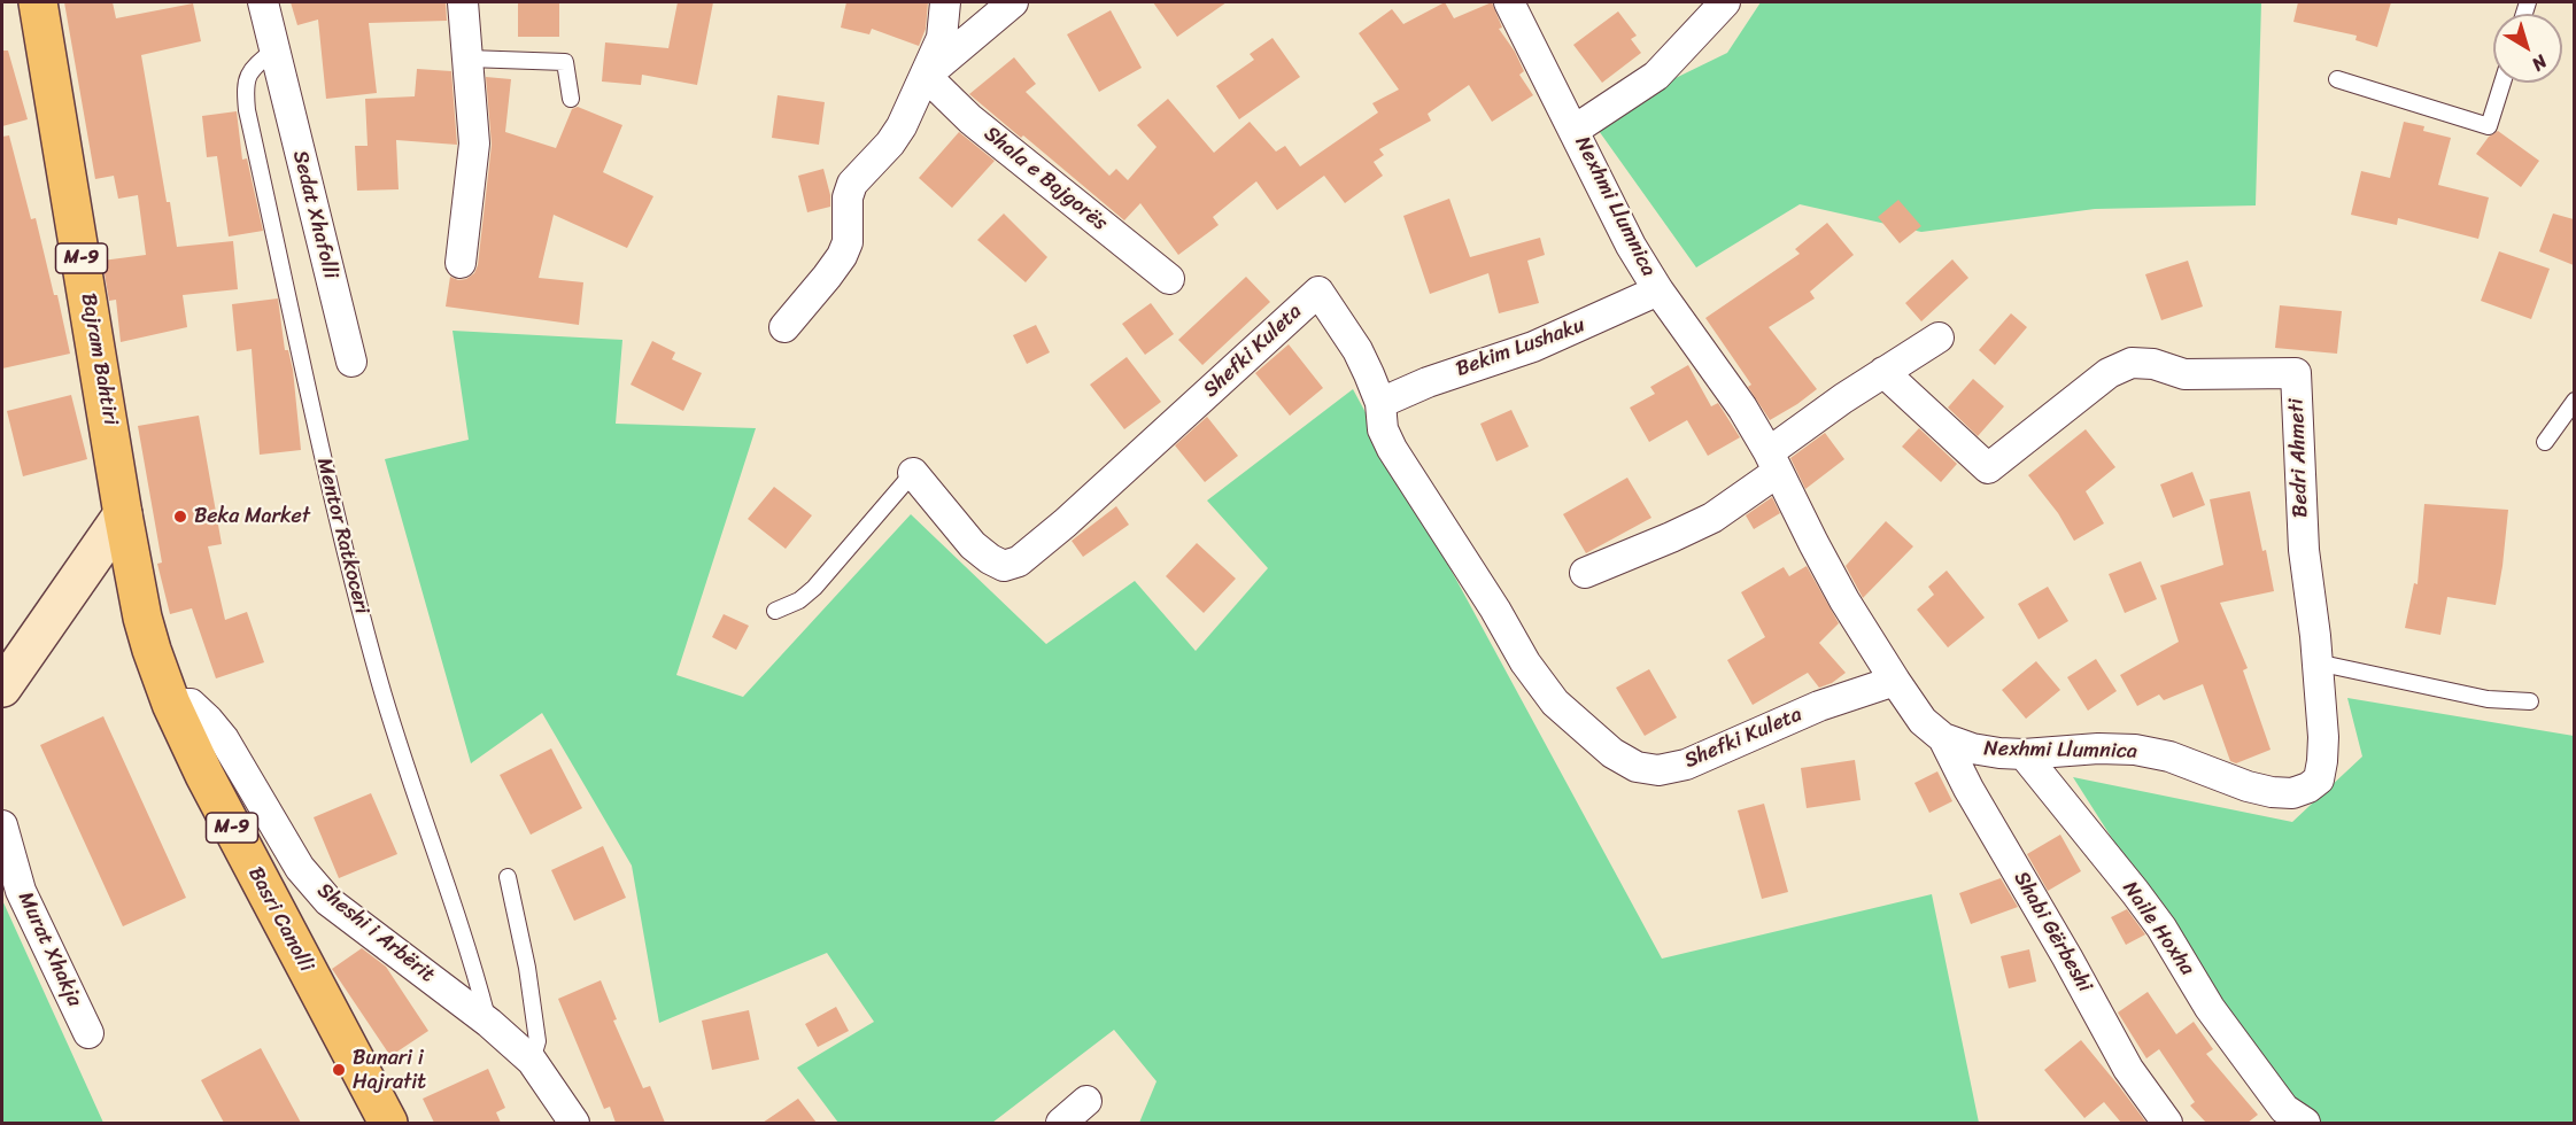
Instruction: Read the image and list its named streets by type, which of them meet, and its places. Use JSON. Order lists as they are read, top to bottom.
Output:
{
  "streets": {
    "main road": ["M-9", "Bajram Bahtiri", "Basri Canolli"],
    "street": [
      "Shala e Bajgorës",
      "Nexhmi Llumnica",
      "Sedat Xhafolli",
      "Bekim Lushaku",
      "Shefki Kuleta",
      "Bedri Ahmeti",
      "Naile Hoxha",
      "Shabi Gërbeshi",
      "Sheshi i Arbërit",
      "Murat Xhakja"
    ],
    "lane": ["Mentor Ratkoceri"]
  },
  "crossings": [
    ["Nexhmi Llumnica", "Bekim Lushaku"],
    ["Nexhmi Llumnica", "Shefki Kuleta"],
    ["Nexhmi Llumnica", "Bedri Ahmeti"],
    ["Nexhmi Llumnica", "Naile Hoxha"],
    ["Nexhmi Llumnica", "Shabi Gërbeshi"],
    ["Sedat Xhafolli", "Mentor Ratkoceri"],
    ["Bekim Lushaku", "Shefki Kuleta"],
    ["Bajram Bahtiri", "Basri Canolli"],
    ["Mentor Ratkoceri", "Sheshi i Arbërit"],
    ["Basri Canolli", "Sheshi i Arbërit"]
  ],
  "places": ["Beka Market", "Bunari i Hajratit"],
  "north": "bottom right"
}
